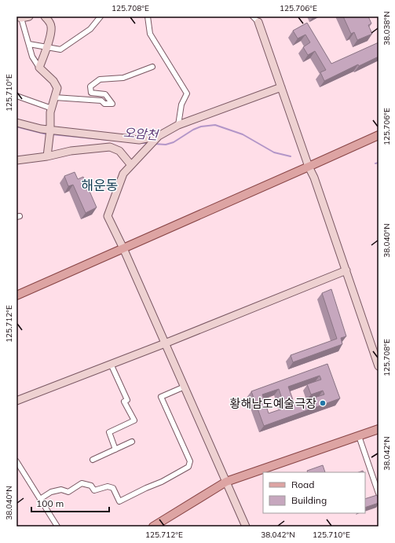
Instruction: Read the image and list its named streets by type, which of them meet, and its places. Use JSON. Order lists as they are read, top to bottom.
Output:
{
  "districts": ["해운동"],
  "water": ["오암천"],
  "places": ["황해남도예술극장"],
  "legend": ["Road", "Building"],
  "scale_bar": "100 m",
  "coordinates": [
    "125.708°E",
    "125.706°E",
    "38.038°N",
    "125.710°E",
    "38.040°N",
    "125.712°E",
    "38.042°N"
  ]
}
